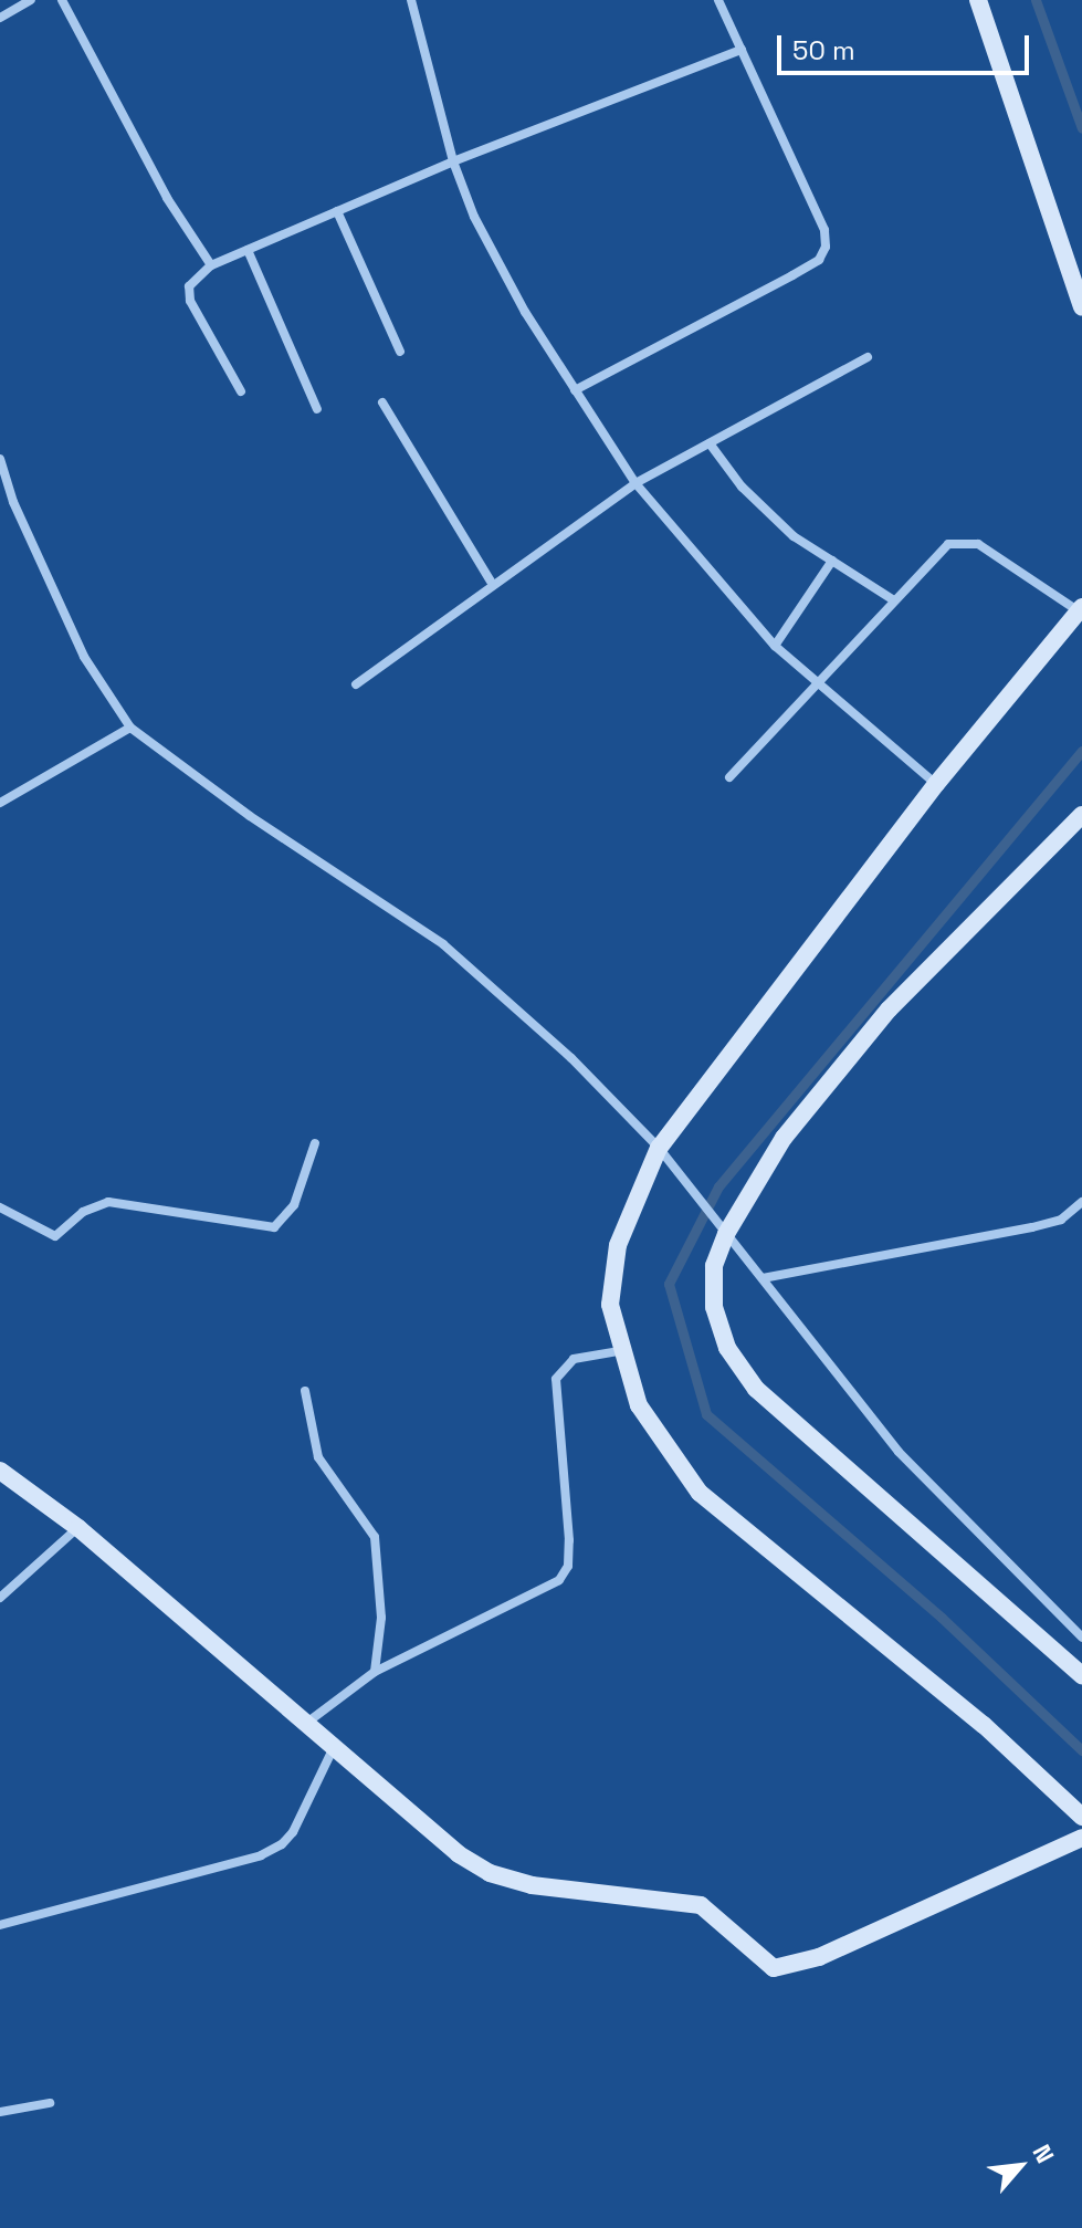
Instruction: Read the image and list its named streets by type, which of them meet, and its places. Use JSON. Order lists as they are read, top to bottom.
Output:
{
  "scale_bar": "50 m",
  "north": "top right"
}
